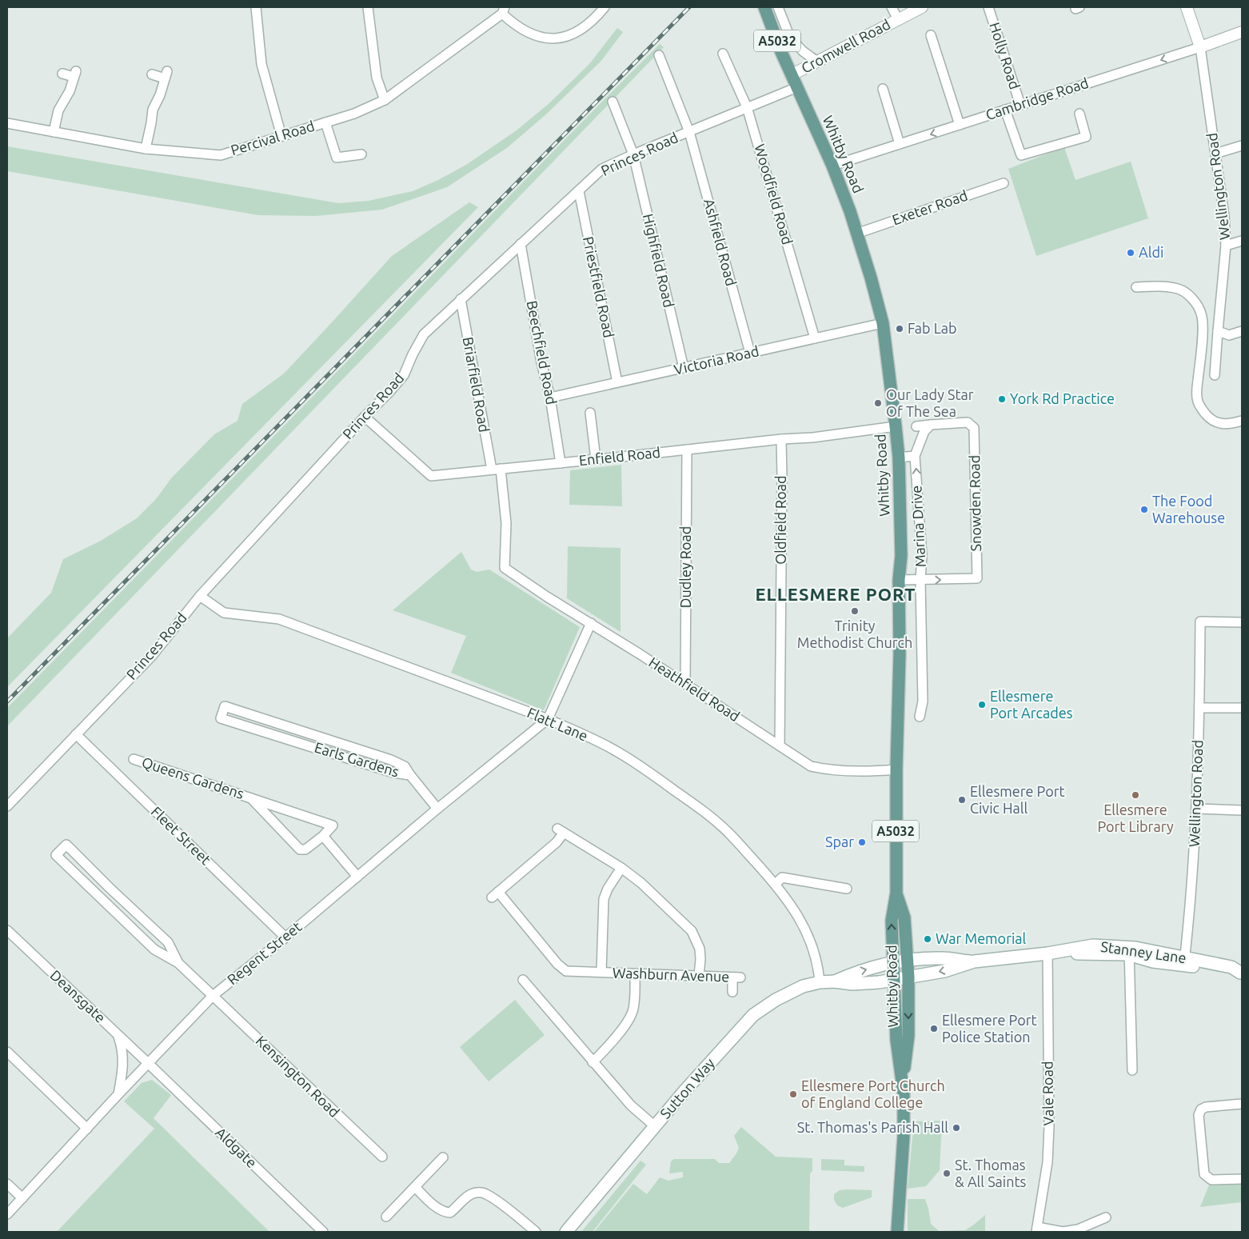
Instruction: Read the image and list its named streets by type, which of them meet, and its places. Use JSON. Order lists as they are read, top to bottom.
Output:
{
  "streets": {
    "main road": [
      "A5032",
      "Whitby Road",
      "Stanney Lane",
      "Sutton Way"
    ],
    "street": [
      "Cromwell Road",
      "Holly Road",
      "Cambridge Road",
      "Percival Road",
      "Princes Road",
      "Wellington Road",
      "Woodfield Road",
      "Exeter Road",
      "Ashfield Road",
      "Highfield Road",
      "Priestfield Road",
      "Beechfield Road",
      "Victoria Road",
      "Briarfield Road",
      "Enfield Road",
      "Snowden Road",
      "Oldfield Road",
      "Marina Drive",
      "Dudley Road",
      "Heathfield Road",
      "Flatt Lane",
      "Earls Gardens",
      "Queens Gardens",
      "Fleet Street",
      "Regent Street",
      "Washburn Avenue",
      "Deansgate",
      "Kensington Road",
      "Vale Road",
      "Aldgate"
    ]
  },
  "crossings": [
    ["Cromwell Road", "Whitby Road"],
    ["Holly Road", "Cambridge Road"],
    ["Cambridge Road", "Whitby Road"],
    ["Cambridge Road", "Wellington Road"],
    ["Princes Road", "Whitby Road"],
    ["Princes Road", "Woodfield Road"],
    ["Princes Road", "Ashfield Road"],
    ["Princes Road", "Highfield Road"],
    ["Princes Road", "Priestfield Road"],
    ["Princes Road", "Beechfield Road"],
    ["Princes Road", "Briarfield Road"],
    ["Princes Road", "Enfield Road"],
    ["Princes Road", "Flatt Lane"],
    ["Princes Road", "Fleet Street"],
    ["Whitby Road", "Exeter Road"],
    ["Whitby Road", "Victoria Road"],
    ["Whitby Road", "Enfield Road"],
    ["Whitby Road", "Heathfield Road"],
    ["Whitby Road", "Stanney Lane"],
    ["Whitby Road", "Sutton Way"],
    ["Wellington Road", "Stanney Lane"],
    ["Woodfield Road", "Victoria Road"],
    ["Ashfield Road", "Victoria Road"],
    ["Highfield Road", "Victoria Road"],
    ["Priestfield Road", "Victoria Road"],
    ["Beechfield Road", "Victoria Road"],
    ["Beechfield Road", "Enfield Road"],
    ["Briarfield Road", "Enfield Road"],
    ["Briarfield Road", "Heathfield Road"],
    ["Enfield Road", "Oldfield Road"],
    ["Enfield Road", "Dudley Road"],
    ["Snowden Road", "Marina Drive"],
    ["Oldfield Road", "Heathfield Road"],
    ["Dudley Road", "Heathfield Road"],
    ["Flatt Lane", "Regent Street"],
    ["Flatt Lane", "Sutton Way"],
    ["Earls Gardens", "Regent Street"],
    ["Fleet Street", "Regent Street"],
    ["Stanney Lane", "Sutton Way"],
    ["Stanney Lane", "Vale Road"],
    ["Regent Street", "Deansgate"],
    ["Regent Street", "Kensington Road"],
    ["Regent Street", "Aldgate"],
    ["Deansgate", "Aldgate"]
  ],
  "one_way": ["Cambridge Road", "Marina Drive"],
  "districts": ["ELLESMERE PORT"],
  "places": [
    "Aldi",
    "Fab Lab",
    "York Rd Practice",
    "Our Lady Star Of The Sea",
    "The Food Warehouse",
    "Trinity Methodist Church",
    "Ellesmere Port Arcades",
    "Ellesmere Port Library",
    "Ellesmere Port Civic Hall",
    "Spar",
    "War Memorial",
    "Ellesmere Port Police Station",
    "Ellesmere Port Church of England College",
    "St. Thomas's Parish Hall",
    "St. Thomas & All Saints"
  ]
}
